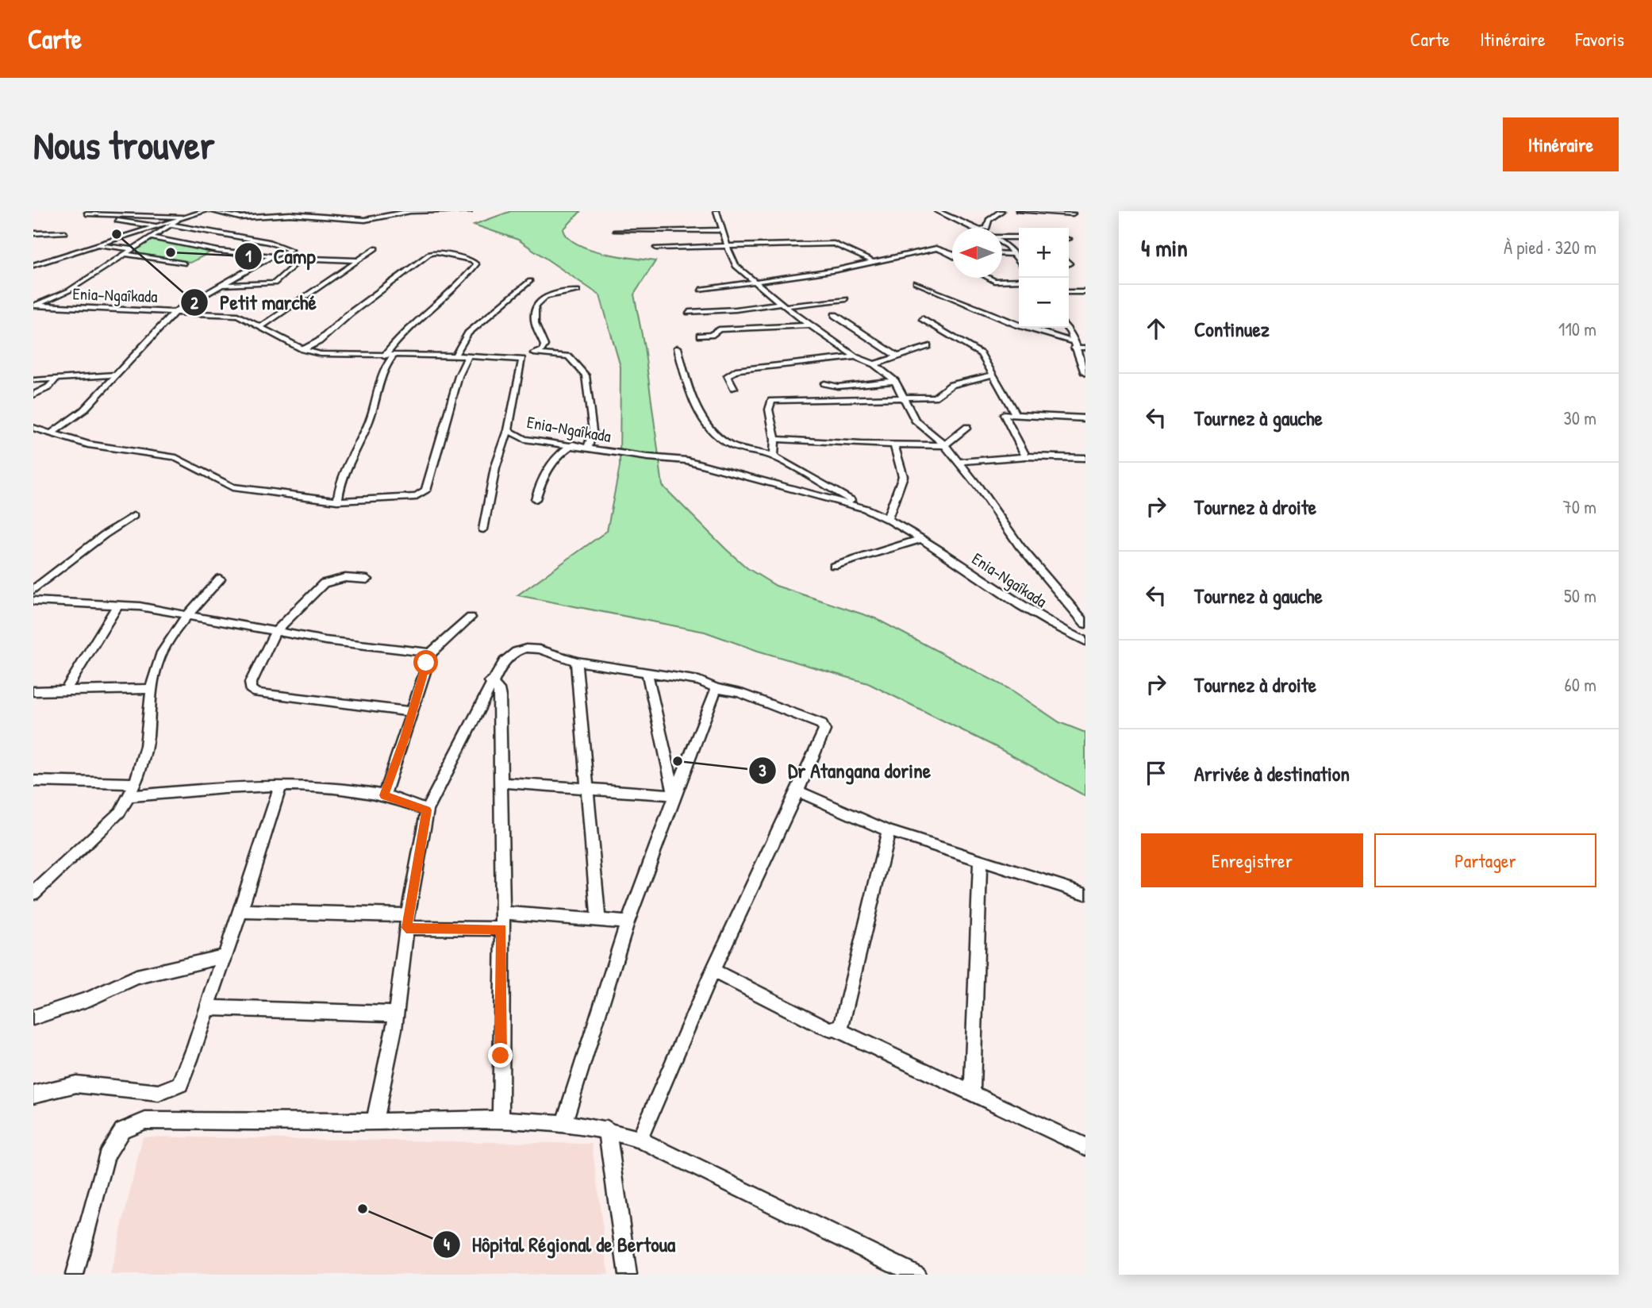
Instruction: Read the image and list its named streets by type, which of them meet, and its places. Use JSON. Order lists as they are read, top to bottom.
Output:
{
  "streets": {
    "street": ["Enia-Ngaîkada"]
  },
  "places": [
    "Petit marché",
    "Camp",
    "Dr Atangana dorine",
    "Hôpital Régional de Bertoua"
  ],
  "north": "left",
  "page": {
    "header": "Carte",
    "nav": ["Carte", "Itinéraire", "Favoris"],
    "buttons": [
      "Itinéraire",
      ["Enregistrer", "Partager"]
    ],
    "title": "Nous trouver",
    "heading": ["4 min", "À pied · 320 m"],
    "map_buttons": ["+", "−"],
    "list": [
      ["Continuez", "110 m"],
      ["Tournez à gauche", "30 m"],
      ["Tournez à droite", "70 m"],
      ["Tournez à gauche", "50 m"],
      ["Tournez à droite", "60 m"],
      "Arrivée à destination"
    ]
  }
}
